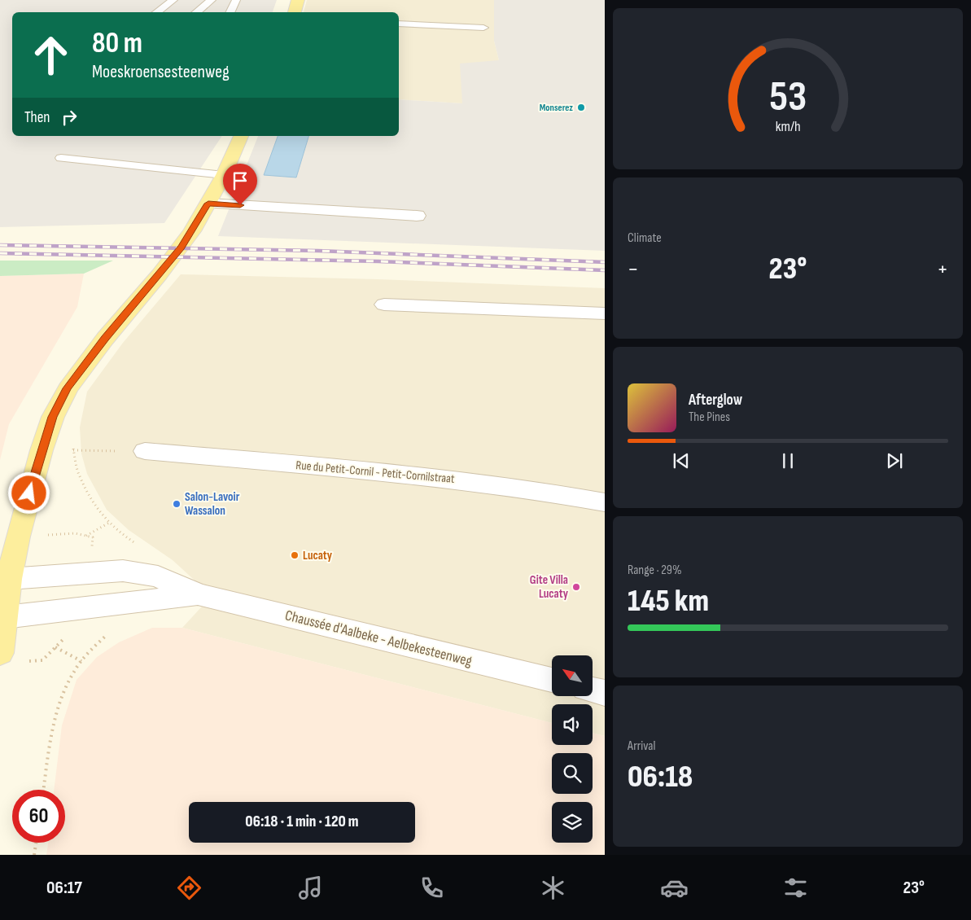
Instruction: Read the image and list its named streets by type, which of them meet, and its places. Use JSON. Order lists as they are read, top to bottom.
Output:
{
  "streets": {
    "street": ["Rue du Petit-Cornil - Petit-Cornilstraat", "Chaussée d'Aalbeke - Aelbekesteenweg"]
  },
  "places": [
    "Monserez",
    "Salon-Lavoir Wassalon",
    "Lucaty",
    "Gite Villa Lucaty"
  ],
  "north": "top left",
  "page": {
    "turn": ["80 m", "Moeskroensesteenweg"],
    "then": "Then",
    "tile": [
      "Climate",
      ["Range · 29%", "145 km"],
      ["Arrival", "06:18"]
    ],
    "heat": ["−", "23°", "+"],
    "song": ["Afterglow", "The Pines"],
    "limit": "60",
    "trip": "06:18 · 1 min · 120 m",
    "tabs": ["06:17", "23°"],
    "gauge": ["53", "km/h"]
  }
}
